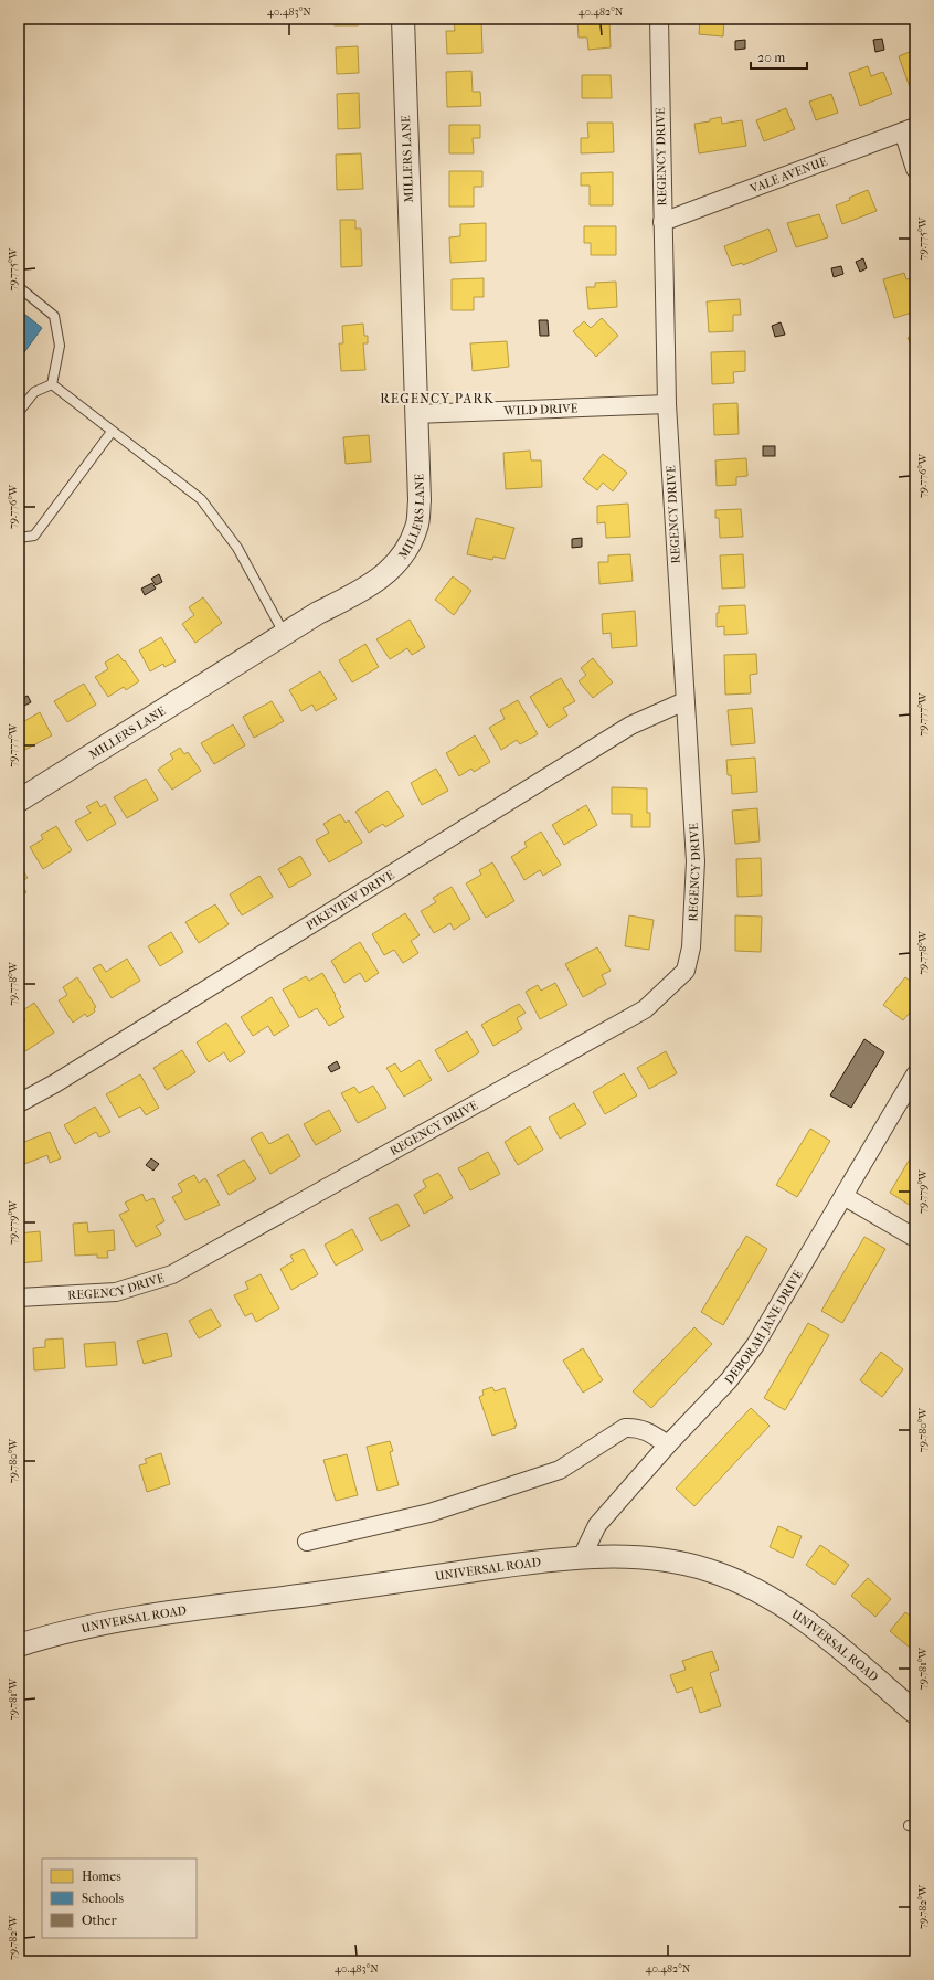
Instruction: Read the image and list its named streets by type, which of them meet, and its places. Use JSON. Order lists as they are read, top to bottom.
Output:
{
  "streets": {
    "street": [
      "REGENCY DRIVE",
      "MILLERS LANE",
      "VALE AVENUE",
      "WILD DRIVE",
      "PIKEVIEW DRIVE",
      "DEBORAH JANE DRIVE",
      "UNIVERSAL ROAD"
    ]
  },
  "crossings": [
    ["REGENCY DRIVE", "VALE AVENUE"],
    ["REGENCY DRIVE", "WILD DRIVE"],
    ["REGENCY DRIVE", "PIKEVIEW DRIVE"],
    ["MILLERS LANE", "WILD DRIVE"],
    ["DEBORAH JANE DRIVE", "UNIVERSAL ROAD"]
  ],
  "districts": ["REGENCY PARK"],
  "legend": ["Homes", "Schools", "Other"],
  "scale_bar": "20 m",
  "coordinates": [
    "40.483°N",
    "40.482°N",
    "79.775°W",
    "79.776°W",
    "79.777°W",
    "79.778°W",
    "79.779°W",
    "79.780°W",
    "79.781°W",
    "79.782°W"
  ]
}
